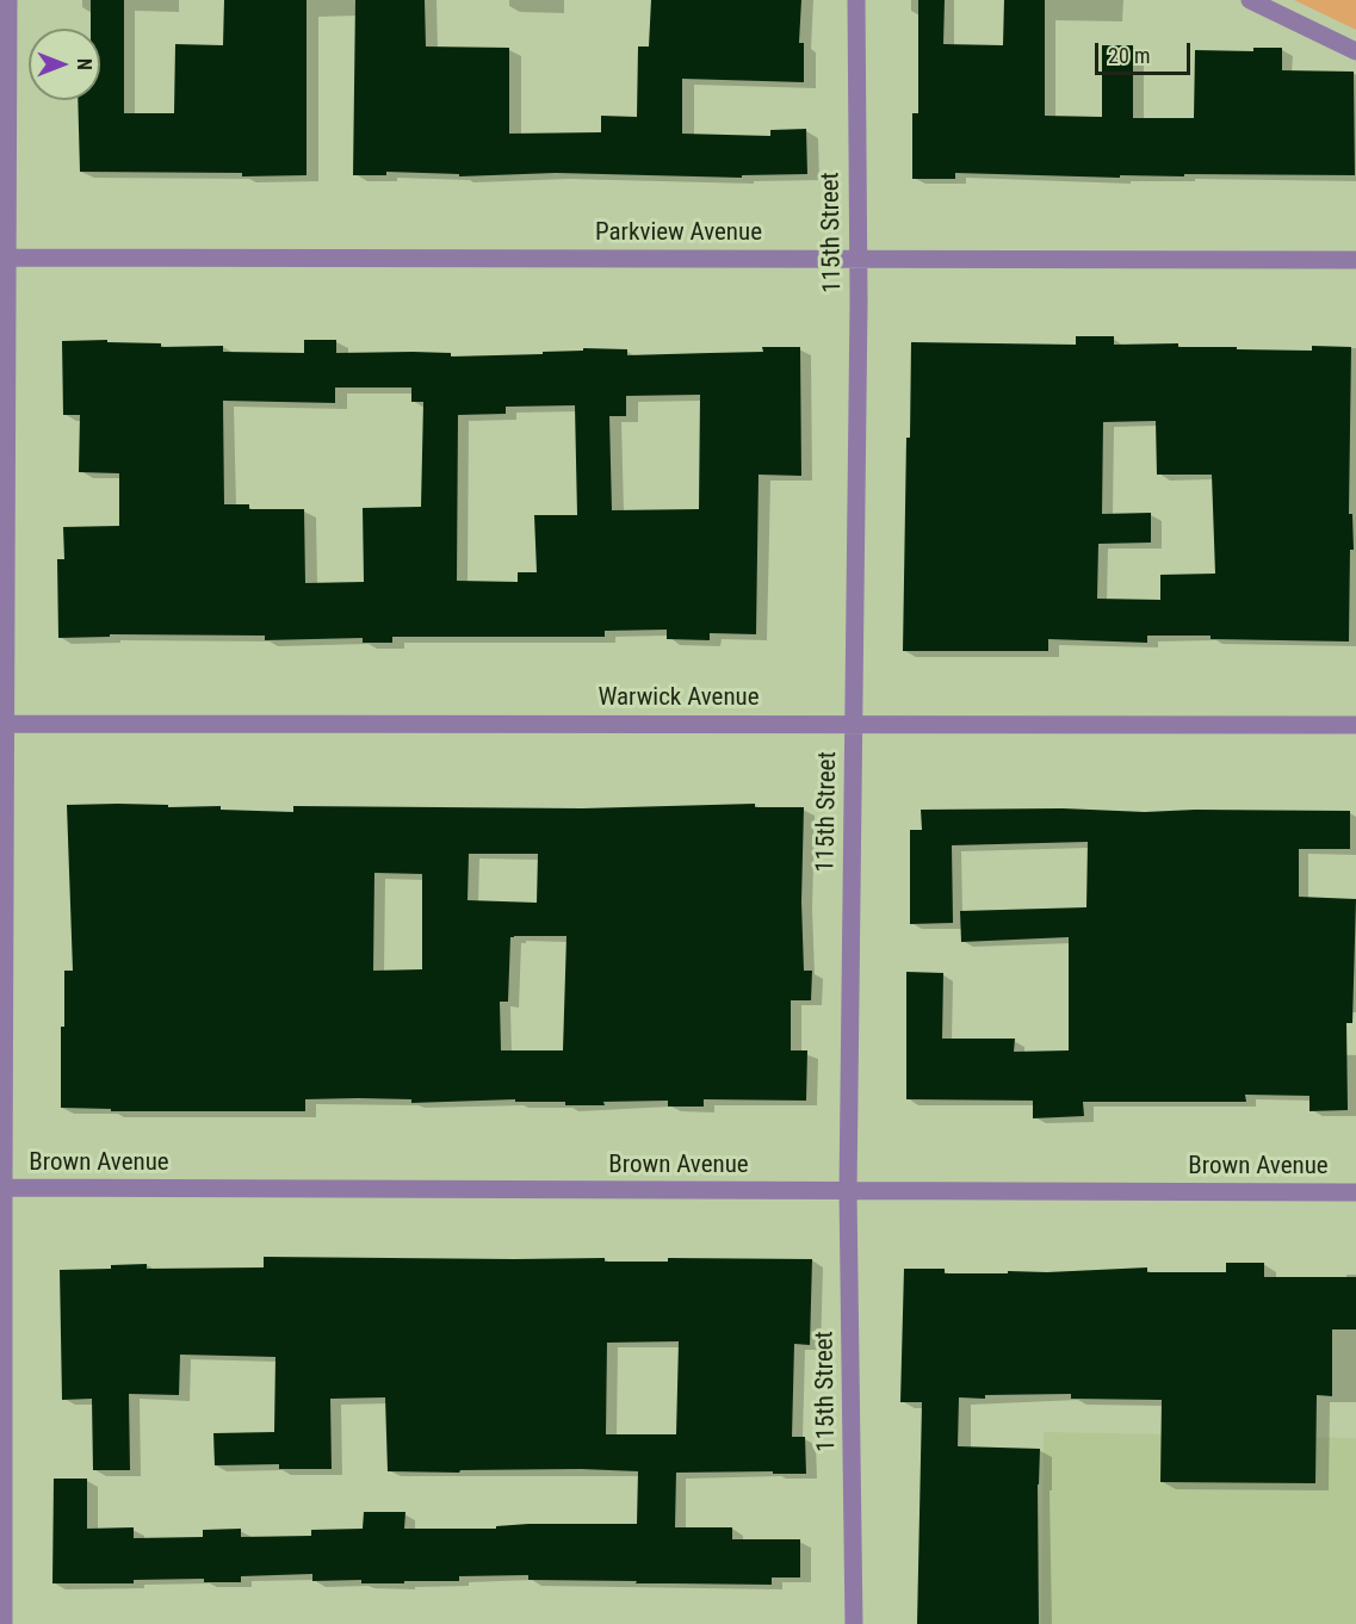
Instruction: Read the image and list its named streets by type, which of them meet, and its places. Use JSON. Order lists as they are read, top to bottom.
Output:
{
  "streets": {
    "street": [
      "115th Street",
      "Parkview Avenue",
      "Warwick Avenue",
      "Brown Avenue"
    ]
  },
  "crossings": [
    ["115th Street", "Parkview Avenue"],
    ["115th Street", "Warwick Avenue"],
    ["115th Street", "Brown Avenue"]
  ],
  "scale_bar": "20 m",
  "north": "right"
}
